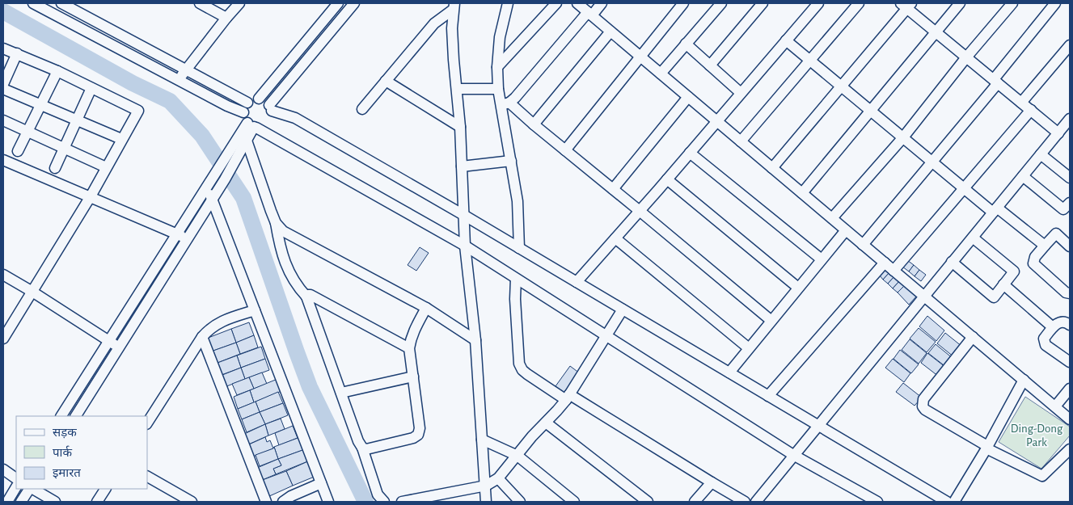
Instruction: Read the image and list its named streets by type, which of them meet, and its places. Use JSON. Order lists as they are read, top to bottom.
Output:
{
  "parks": ["Ding-Dong Park"],
  "legend": ["सड़क", "पार्क", "इमारत"]
}
